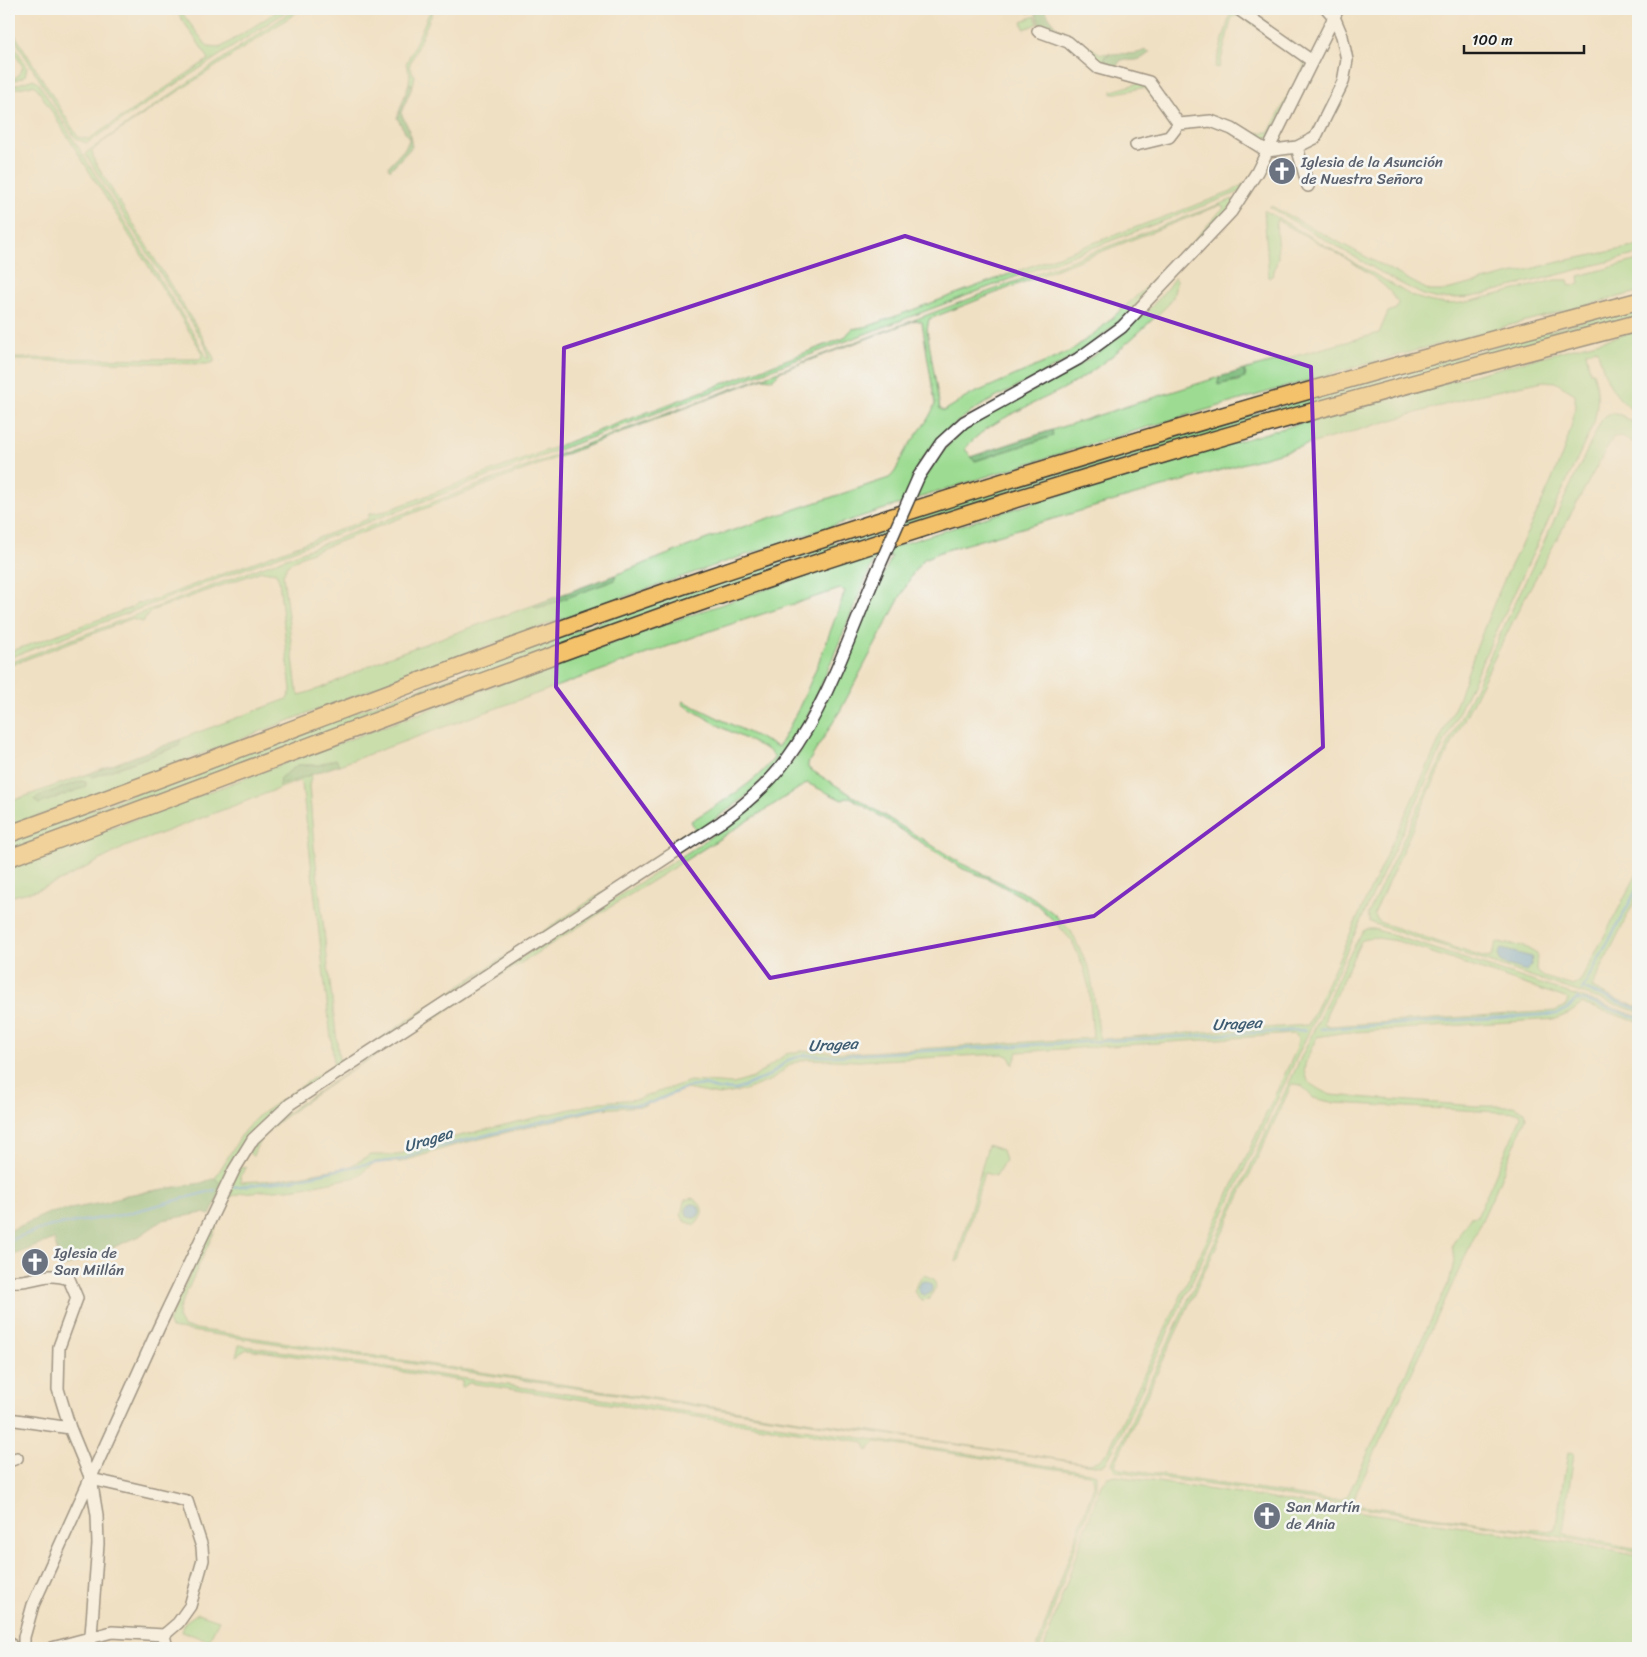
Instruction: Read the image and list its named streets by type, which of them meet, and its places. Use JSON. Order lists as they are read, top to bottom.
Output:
{
  "water": ["Uragea"],
  "places": {
    "church": ["Iglesia de la Asunción de Nuestra Señora", "Iglesia de San Millán", "San Martín de Ania"]
  },
  "scale_bar": "100 m"
}
